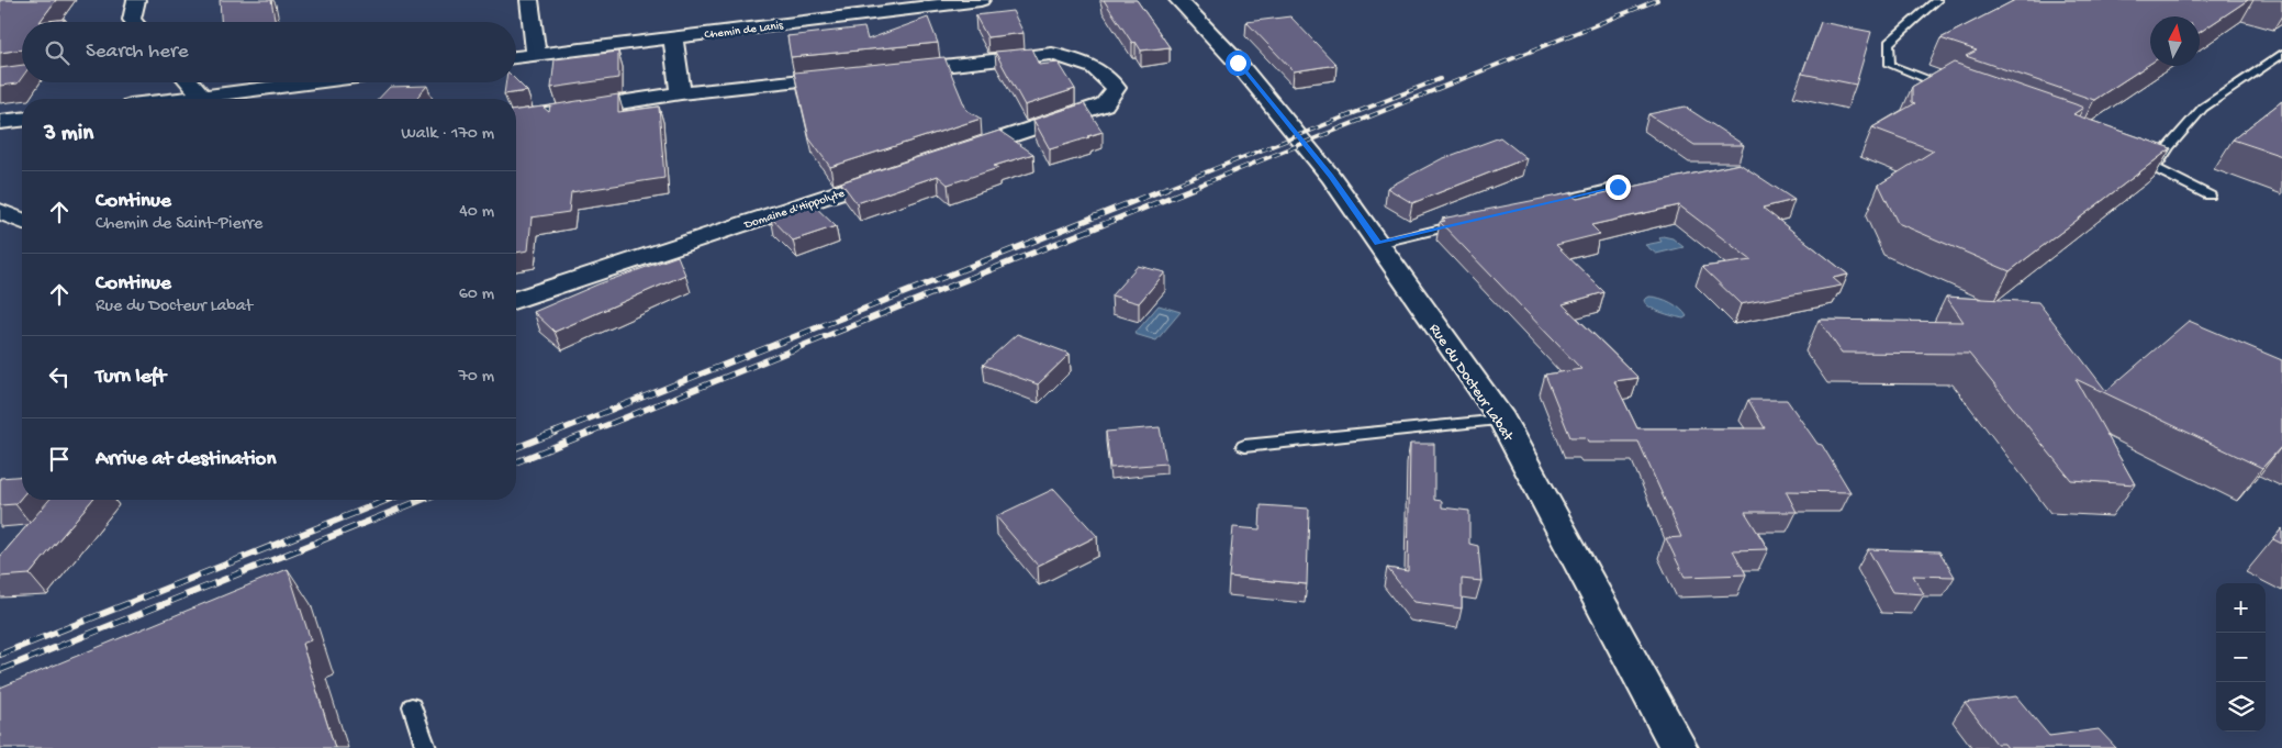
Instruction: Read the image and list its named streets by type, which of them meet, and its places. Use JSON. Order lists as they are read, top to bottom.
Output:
{
  "streets": {
    "street": ["Chemin de Lanis", "Domaine d'Hippolyte", "Rue du Docteur Labat"]
  },
  "north": "top",
  "page": {
    "search": "Search here",
    "heading": ["3 min", "Walk · 170 m"],
    "list": [
      ["Continue", "Chemin de Saint-Pierre", "40 m"],
      ["Continue", "Rue du Docteur Labat", "60 m"],
      ["Turn left", "70 m"],
      "Arrive at destination"
    ],
    "map_buttons": ["+", "−"]
  }
}
